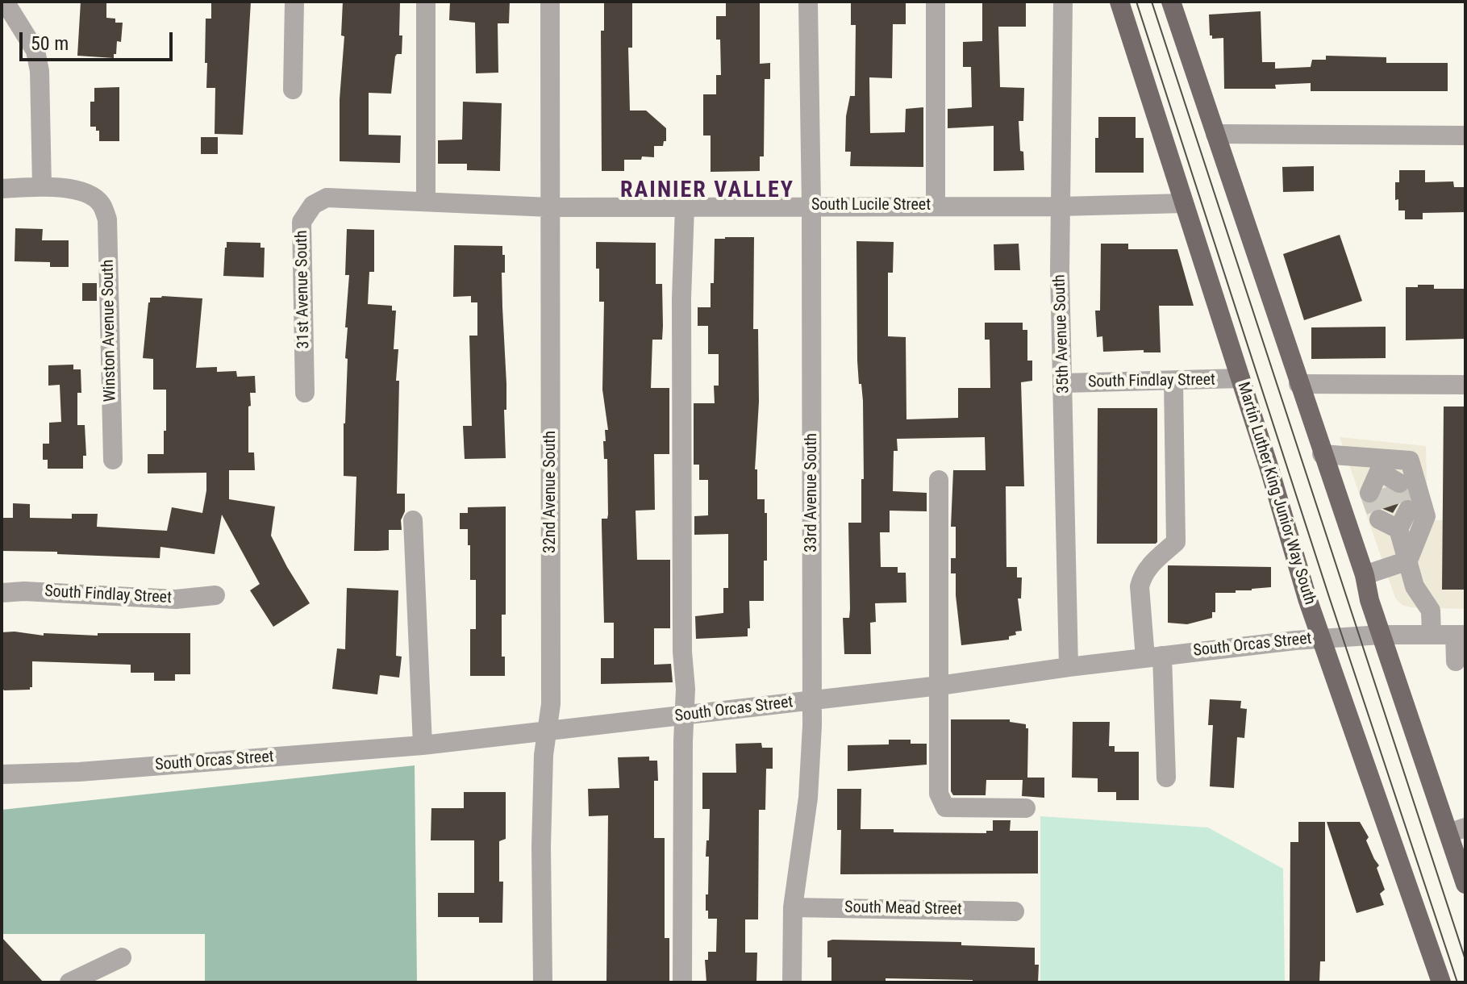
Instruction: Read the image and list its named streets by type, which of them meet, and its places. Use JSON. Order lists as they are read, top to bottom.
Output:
{
  "streets": {
    "main road": ["Martin Luther King Junior Way South"],
    "street": [
      "South Lucile Street",
      "31st Avenue South",
      "Winston Avenue South",
      "35th Avenue South",
      "South Findlay Street",
      "32nd Avenue South",
      "33rd Avenue South",
      "South Orcas Street",
      "South Mead Street"
    ]
  },
  "crossings": [
    ["South Lucile Street", "31st Avenue South"],
    ["South Lucile Street", "35th Avenue South"],
    ["South Lucile Street", "32nd Avenue South"],
    ["South Lucile Street", "33rd Avenue South"],
    ["South Lucile Street", "Martin Luther King Junior Way South"],
    ["35th Avenue South", "South Findlay Street"],
    ["35th Avenue South", "South Orcas Street"],
    ["South Findlay Street", "Martin Luther King Junior Way South"],
    ["32nd Avenue South", "South Orcas Street"],
    ["33rd Avenue South", "South Orcas Street"],
    ["33rd Avenue South", "South Mead Street"],
    ["Martin Luther King Junior Way South", "South Orcas Street"]
  ],
  "districts": ["RAINIER VALLEY"],
  "scale_bar": "50 m"
}
